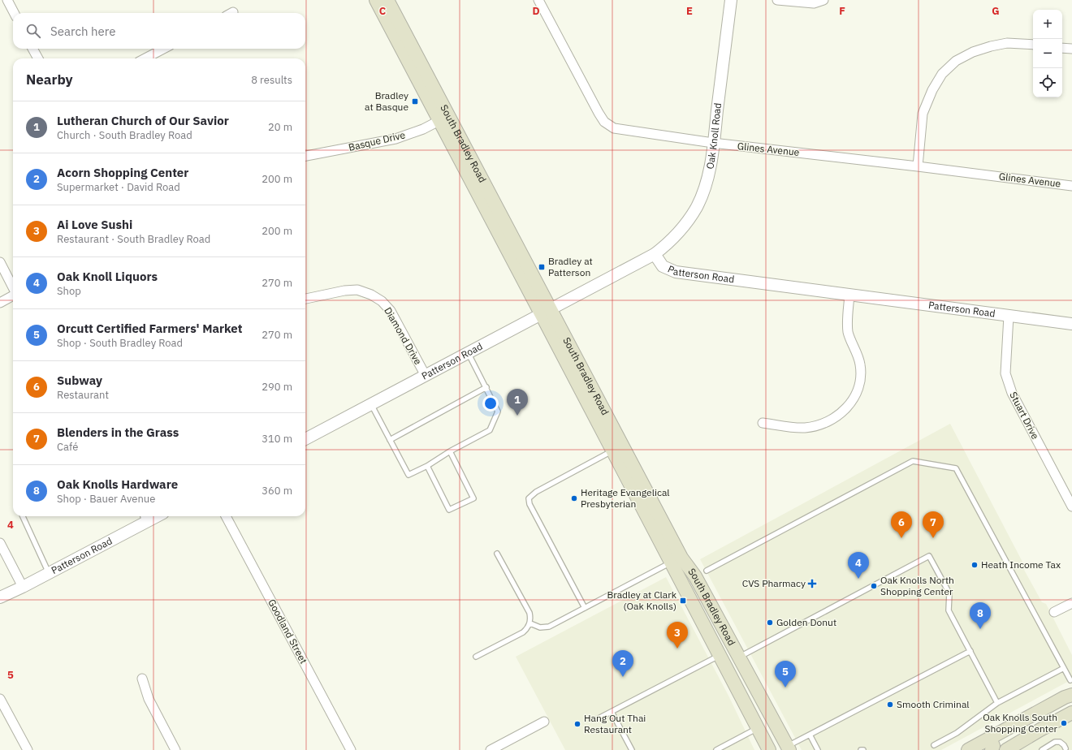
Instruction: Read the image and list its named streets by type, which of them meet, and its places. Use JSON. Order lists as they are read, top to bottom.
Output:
{
  "streets": {
    "main road": ["South Bradley Road"],
    "street": [
      "Oak Knoll Road",
      "Basque Drive",
      "Glines Avenue",
      "Patterson Road",
      "Diamond Drive",
      "Stuart Drive",
      "Goodland Street"
    ]
  },
  "crossings": [
    ["Oak Knoll Road", "Glines Avenue"],
    ["Oak Knoll Road", "Patterson Road"],
    ["Basque Drive", "South Bradley Road"],
    ["South Bradley Road", "Patterson Road"],
    ["Patterson Road", "Diamond Drive"],
    ["Patterson Road", "Stuart Drive"]
  ],
  "places": {
    "transit": ["Bradley at Basque", "Bradley at Patterson", "Bradley at Clark (Oak Knolls)"],
    "other": [
      "Heritage Evangelical Presbyterian",
      "Heath Income Tax",
      "Oak Knolls North Shopping Center",
      "Golden Donut",
      "Smooth Criminal",
      "Oak Knolls South Shopping Center",
      "Hang Out Thai Restaurant"
    ],
    "health": ["CVS Pharmacy"]
  },
  "page": {
    "map_buttons": ["+", "−"],
    "search": "Search here",
    "heading": ["Nearby", "8 results"],
    "list": [
      {
        "mark": "1",
        "name": "Lutheran Church of Our Savior",
        "note": "Church · South Bradley Road",
        "value": "20 m"
      },
      {
        "mark": "2",
        "name": "Acorn Shopping Center",
        "note": "Supermarket · David Road",
        "value": "200 m"
      },
      {
        "mark": "3",
        "name": "Ai Love Sushi",
        "note": "Restaurant · South Bradley Road",
        "value": "200 m"
      },
      {
        "mark": "4",
        "name": "Oak Knoll Liquors",
        "note": "Shop",
        "value": "270 m"
      },
      {
        "mark": "5",
        "name": "Orcutt Certified Farmers' Market",
        "note": "Shop · South Bradley Road",
        "value": "270 m"
      },
      {
        "mark": "6",
        "name": "Subway",
        "note": "Restaurant",
        "value": "290 m"
      },
      {
        "mark": "7",
        "name": "Blenders in the Grass",
        "note": "Café",
        "value": "310 m"
      },
      {
        "mark": "8",
        "name": "Oak Knolls Hardware",
        "note": "Shop · Bauer Avenue",
        "value": "360 m"
      }
    ],
    "pins": [
      "1",
      "6",
      "7",
      "4",
      "8",
      "3",
      "2",
      "5"
    ]
  },
  "grid": {
    "columns": [
      "C",
      "D",
      "E",
      "F",
      "G"
    ],
    "rows": ["4", "5"]
  }
}
